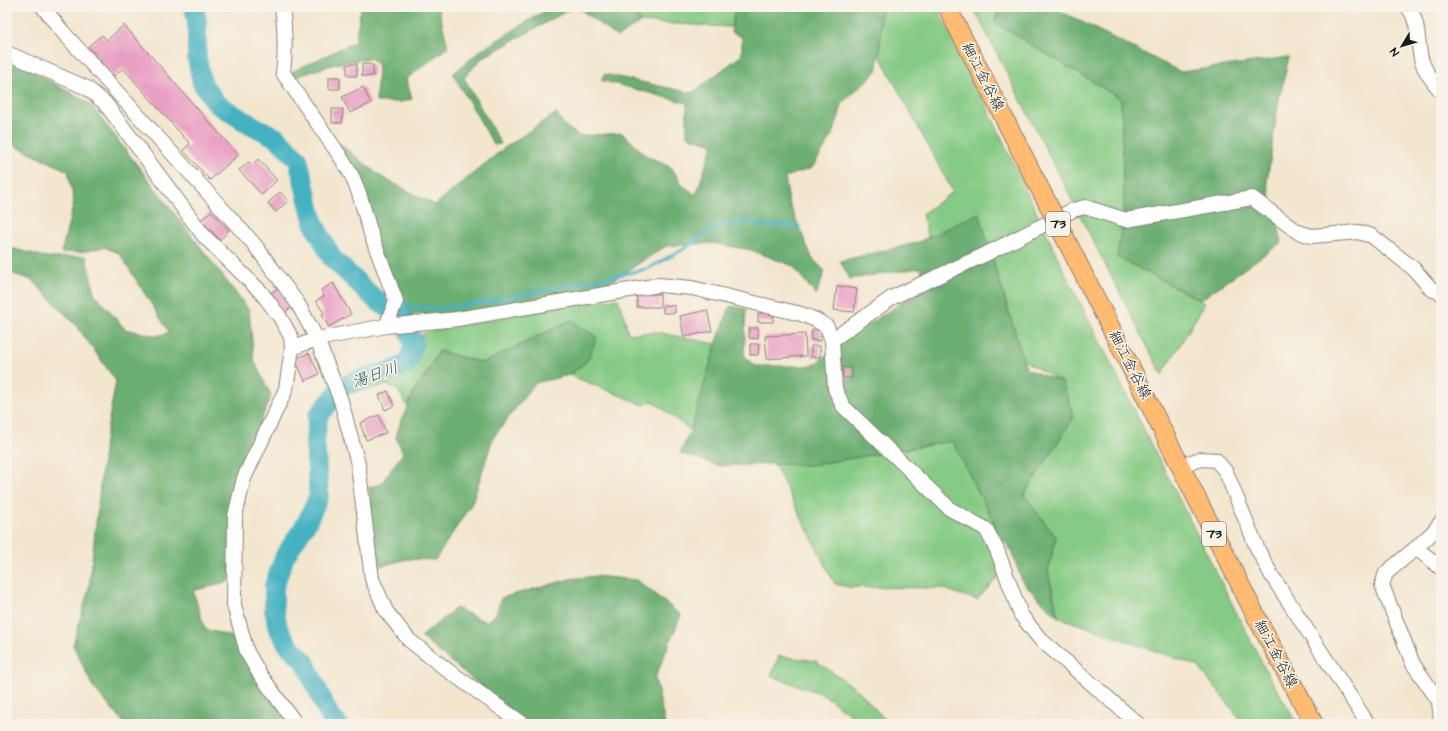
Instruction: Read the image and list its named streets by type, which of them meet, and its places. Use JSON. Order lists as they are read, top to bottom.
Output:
{
  "streets": {
    "main road": ["細江金谷線", "73"]
  },
  "water": ["湯日川"],
  "north": "bottom left"
}
